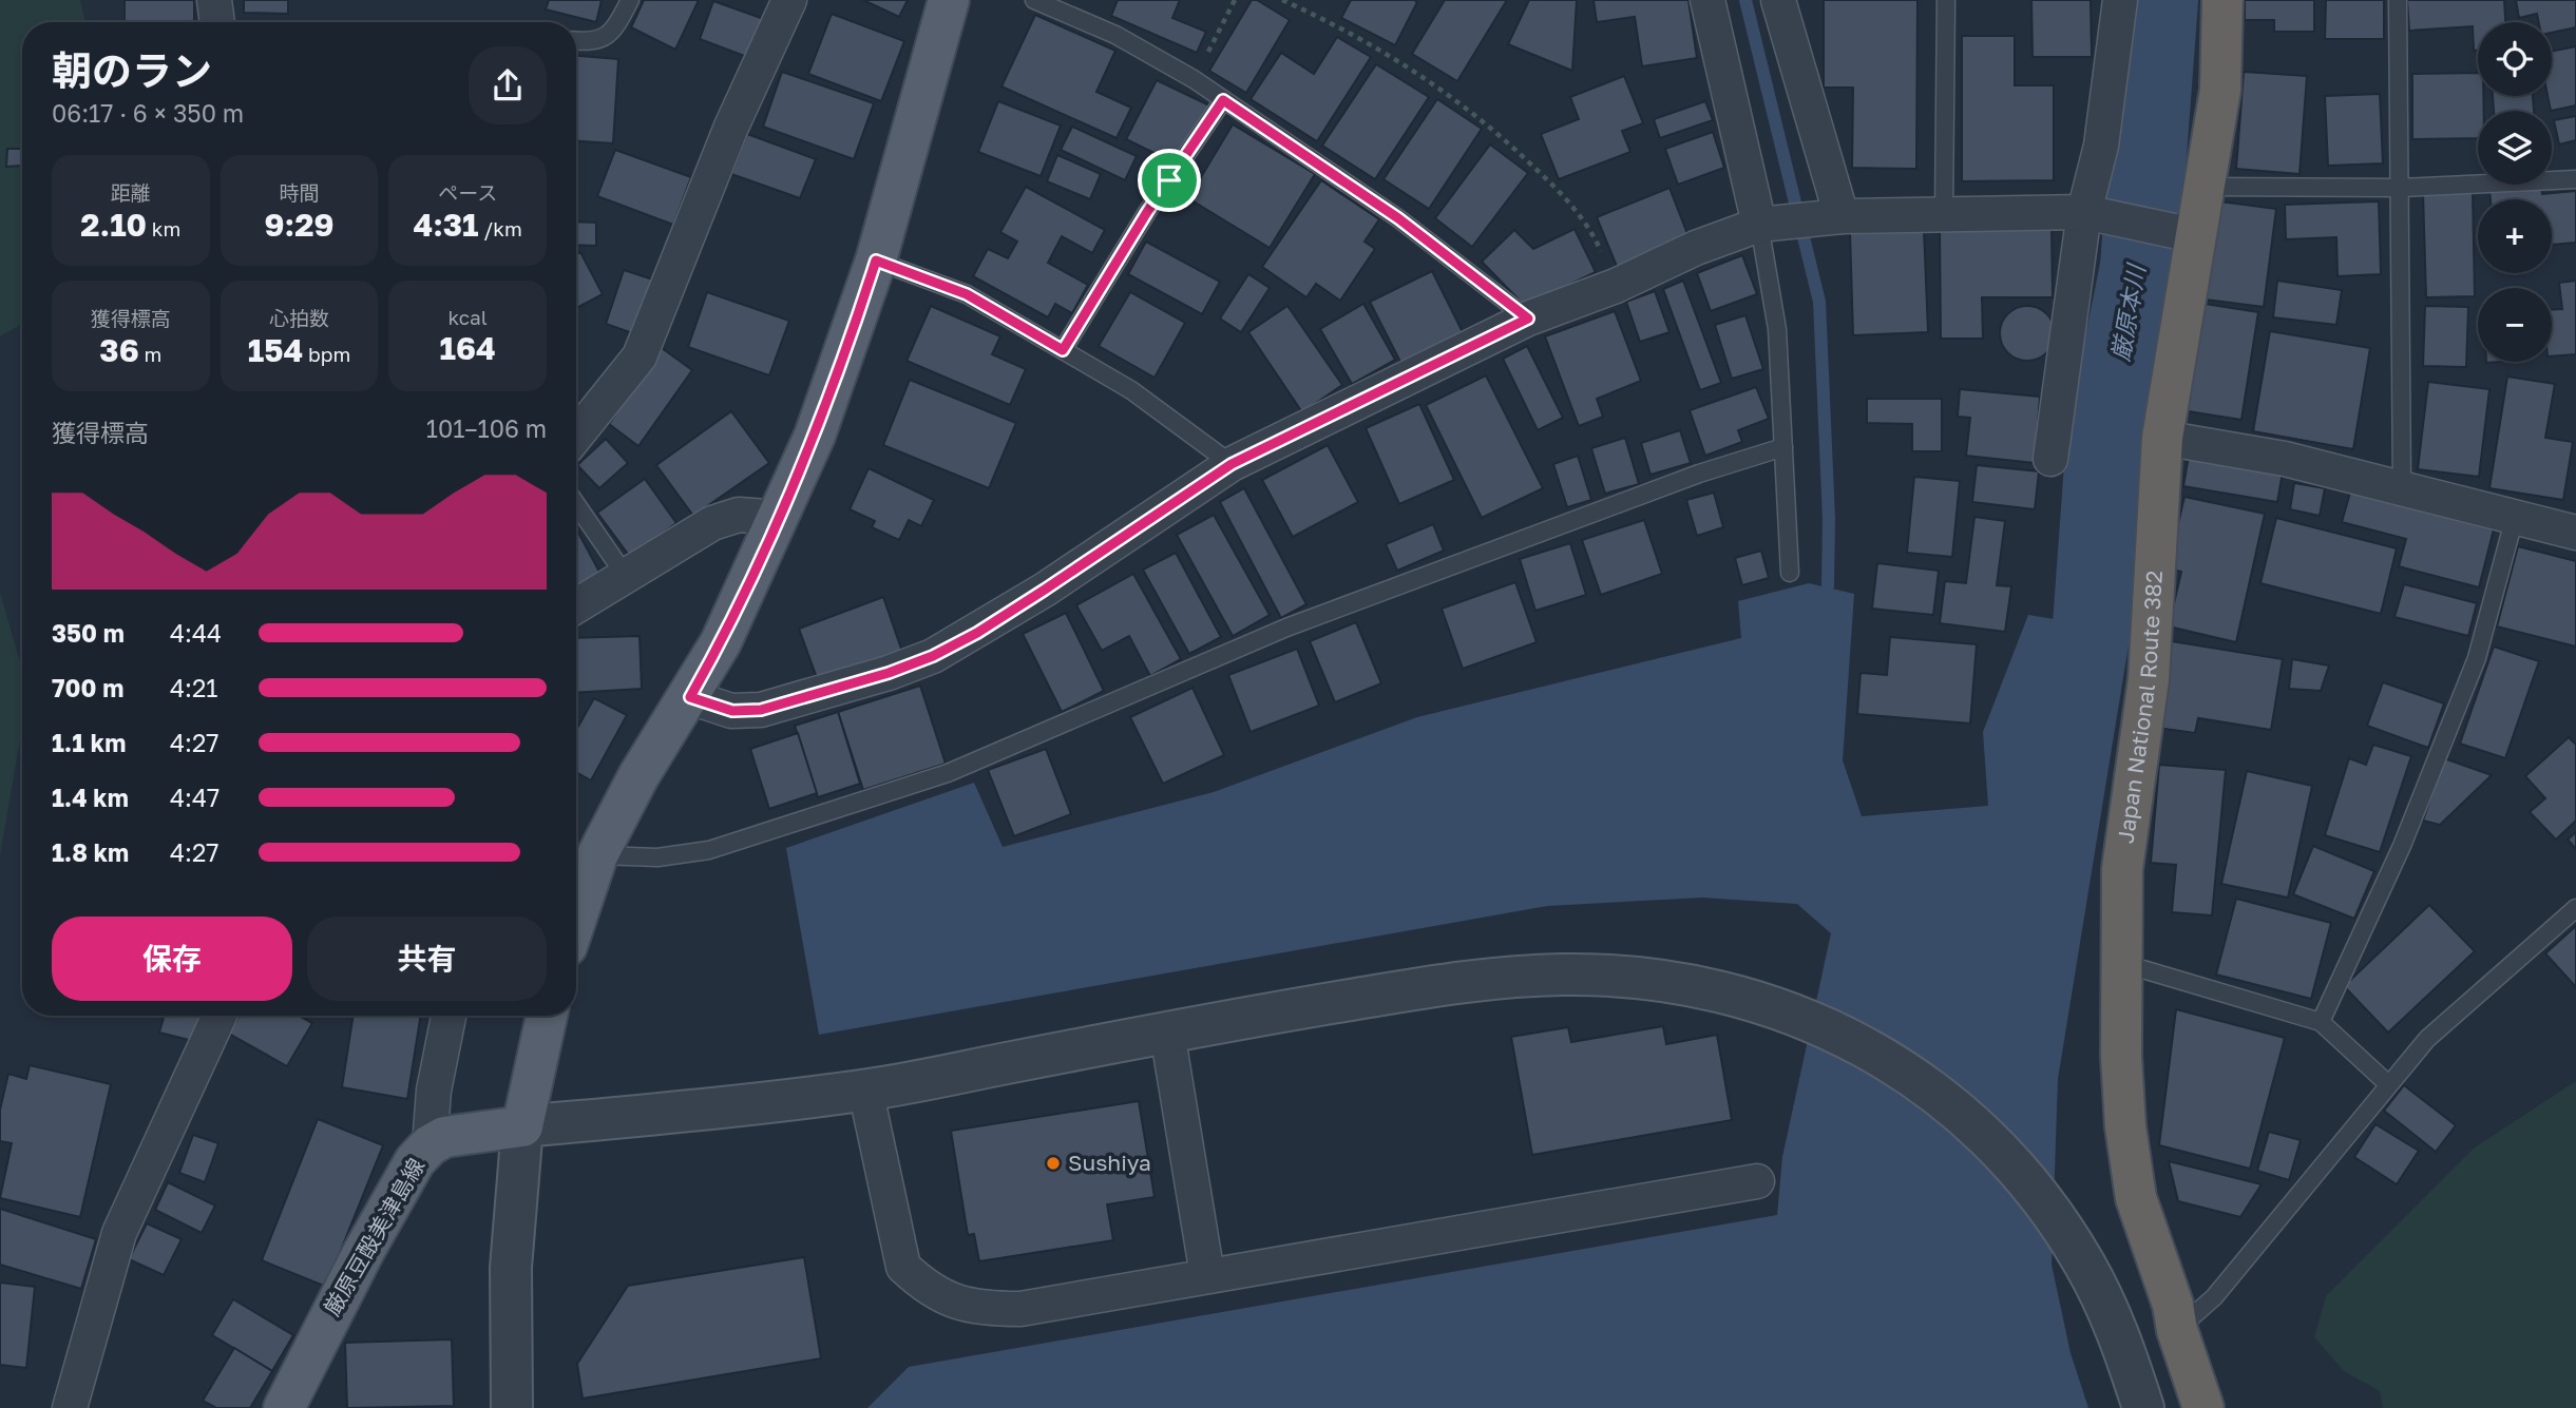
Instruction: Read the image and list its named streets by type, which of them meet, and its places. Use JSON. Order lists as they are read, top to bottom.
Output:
{
  "streets": {
    "highway": ["Japan National Route 382"],
    "main road": ["厳原豆酘美津島線"]
  },
  "water": ["厳原本川"],
  "places": ["Sushiya"],
  "page": {
    "map_buttons": ["+", "−"],
    "heading": ["朝のラン", "06:17 · 6 × 350 m"],
    "stats": [
      ["距離", "2.10 km"],
      ["時間", "9:29"],
      ["ペース", "4:31 /km"],
      ["獲得標高", "36 m"],
      ["心拍数", "154 bpm"],
      ["kcal", "164"]
    ],
    "chart": ["獲得標高", "101–106 m"],
    "list": [
      {
        "name": "350 m",
        "note": "4:44"
      },
      {
        "name": "700 m",
        "note": "4:21"
      },
      {
        "name": "1.1 km",
        "note": "4:27"
      },
      {
        "name": "1.4 km",
        "note": "4:47"
      },
      {
        "name": "1.8 km",
        "note": "4:27"
      }
    ],
    "buttons": ["保存", "共有"]
  }
}
